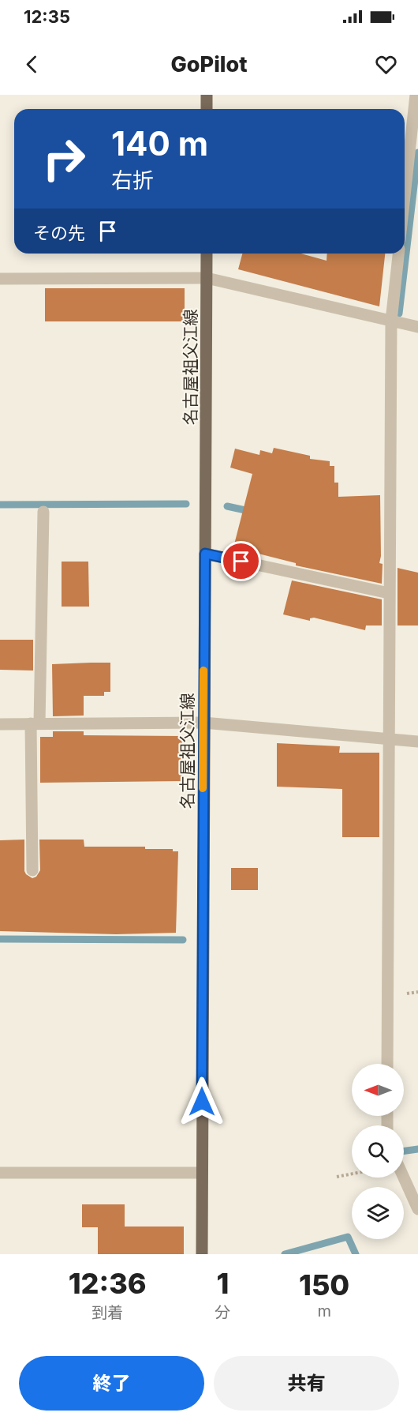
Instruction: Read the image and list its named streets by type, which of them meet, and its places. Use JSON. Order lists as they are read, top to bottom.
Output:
{
  "streets": {
    "main road": ["名古屋祖父江線"]
  },
  "north": "left",
  "page": {
    "status": "12:35",
    "header": "GoPilot",
    "turn": ["140 m", "右折"],
    "then": "その先",
    "eta": [
      "12:36",
      "到着",
      "1",
      "分",
      "150",
      "m"
    ],
    "buttons": ["終了", "共有"]
  }
}
